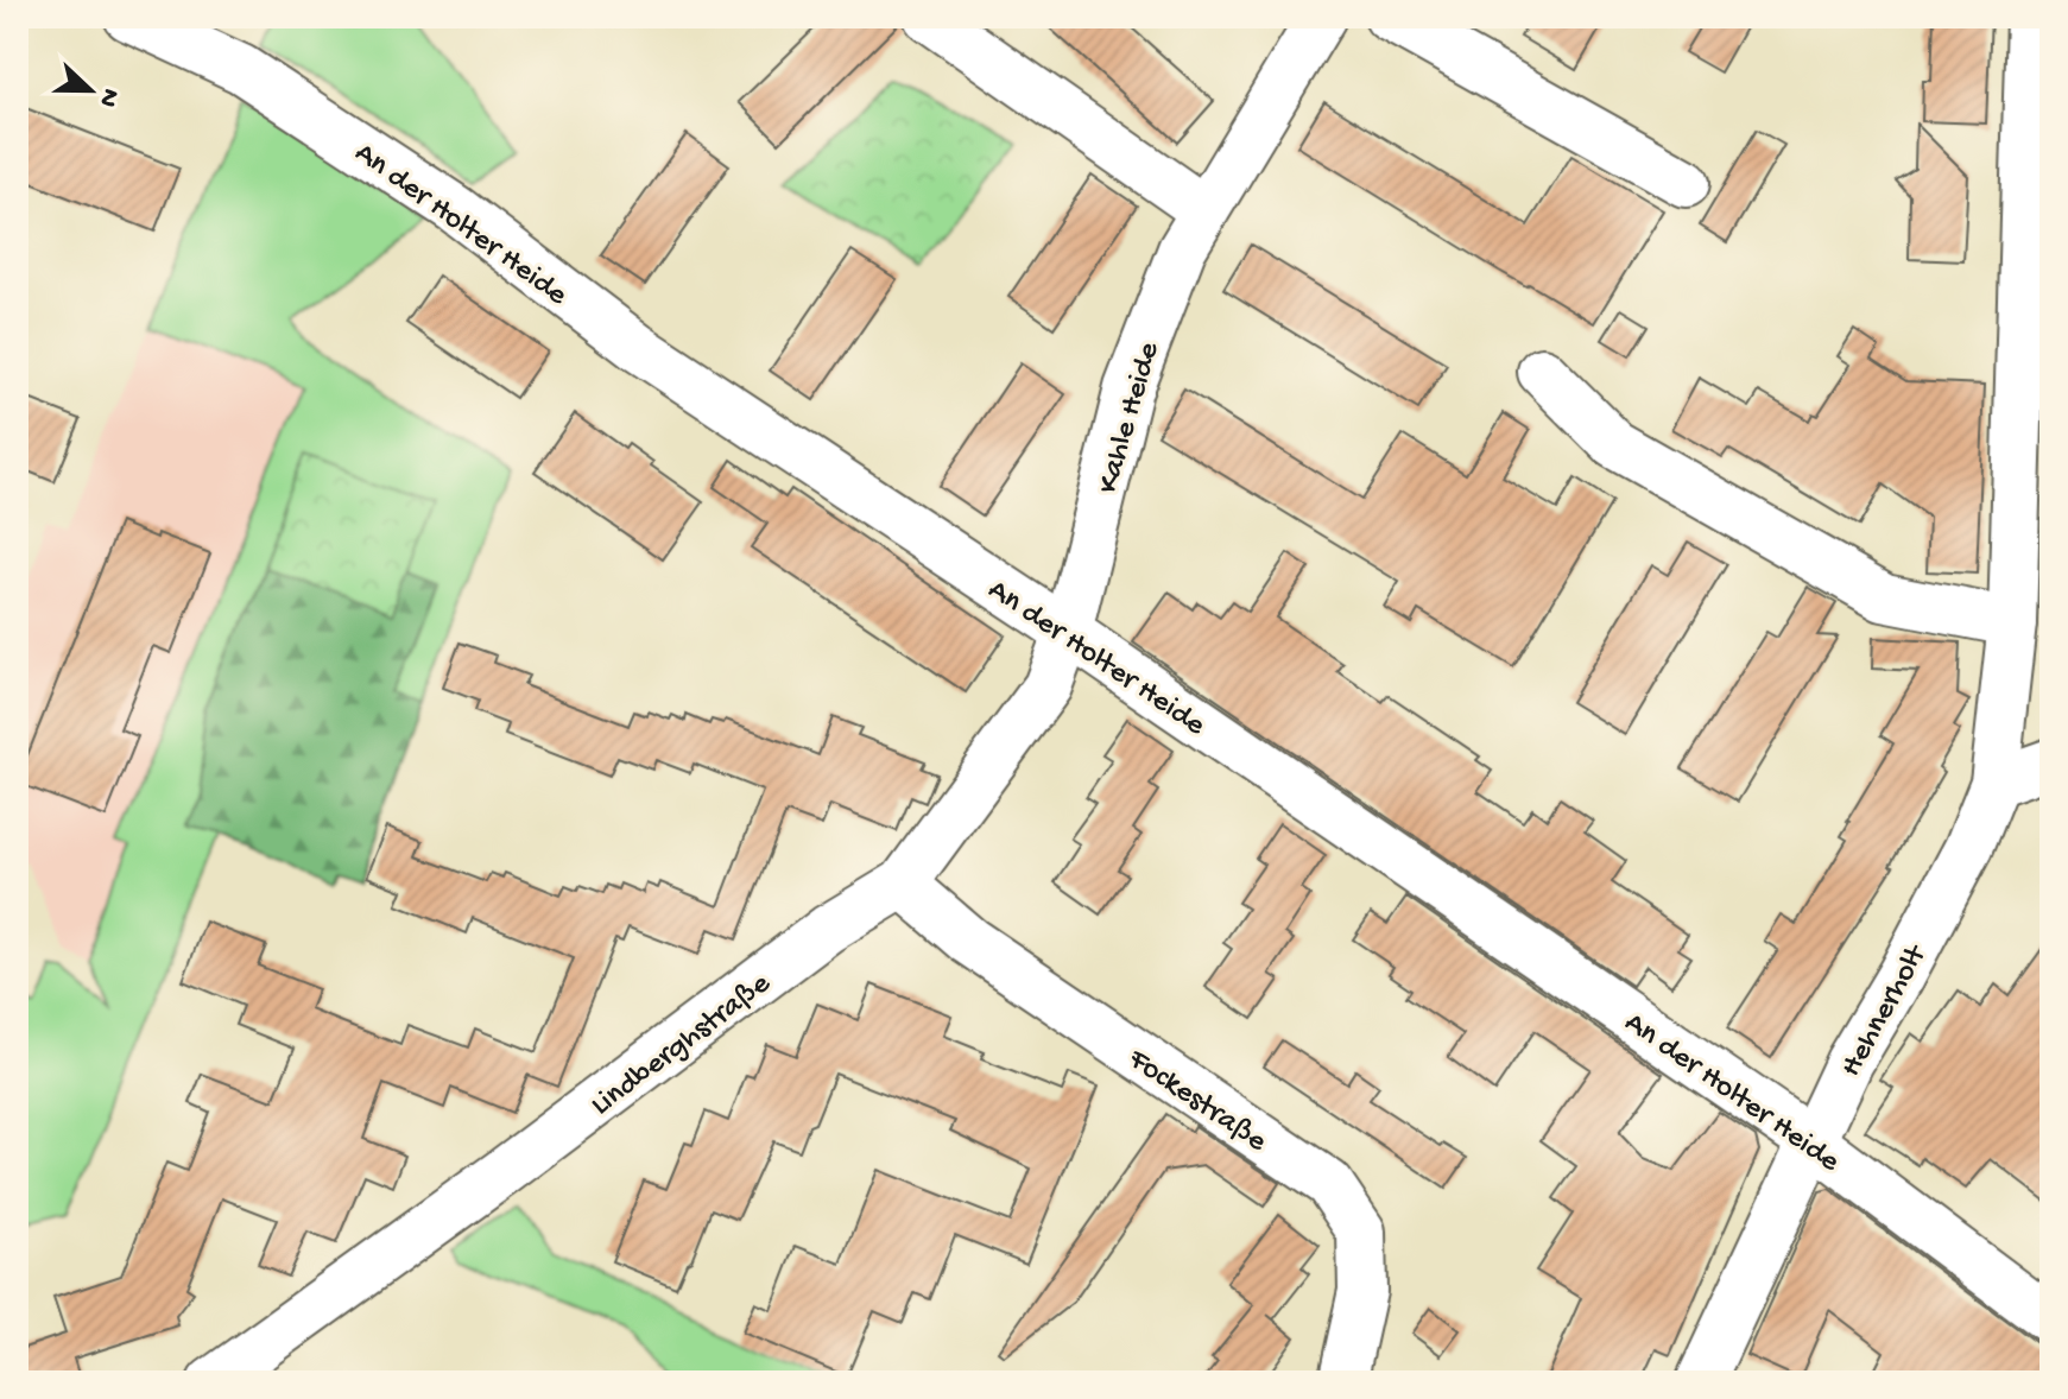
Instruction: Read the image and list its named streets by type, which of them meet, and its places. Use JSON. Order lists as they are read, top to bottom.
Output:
{
  "streets": {
    "street": [
      "An der Holter Heide",
      "Kahle Heide",
      "Hehnerholt",
      "Lindberghstraße",
      "Fockestraße"
    ]
  },
  "crossings": [
    ["An der Holter Heide", "Kahle Heide"],
    ["An der Holter Heide", "Hehnerholt"],
    ["An der Holter Heide", "Lindberghstraße"],
    ["Kahle Heide", "Lindberghstraße"],
    ["Lindberghstraße", "Fockestraße"]
  ],
  "north": "right"
}
